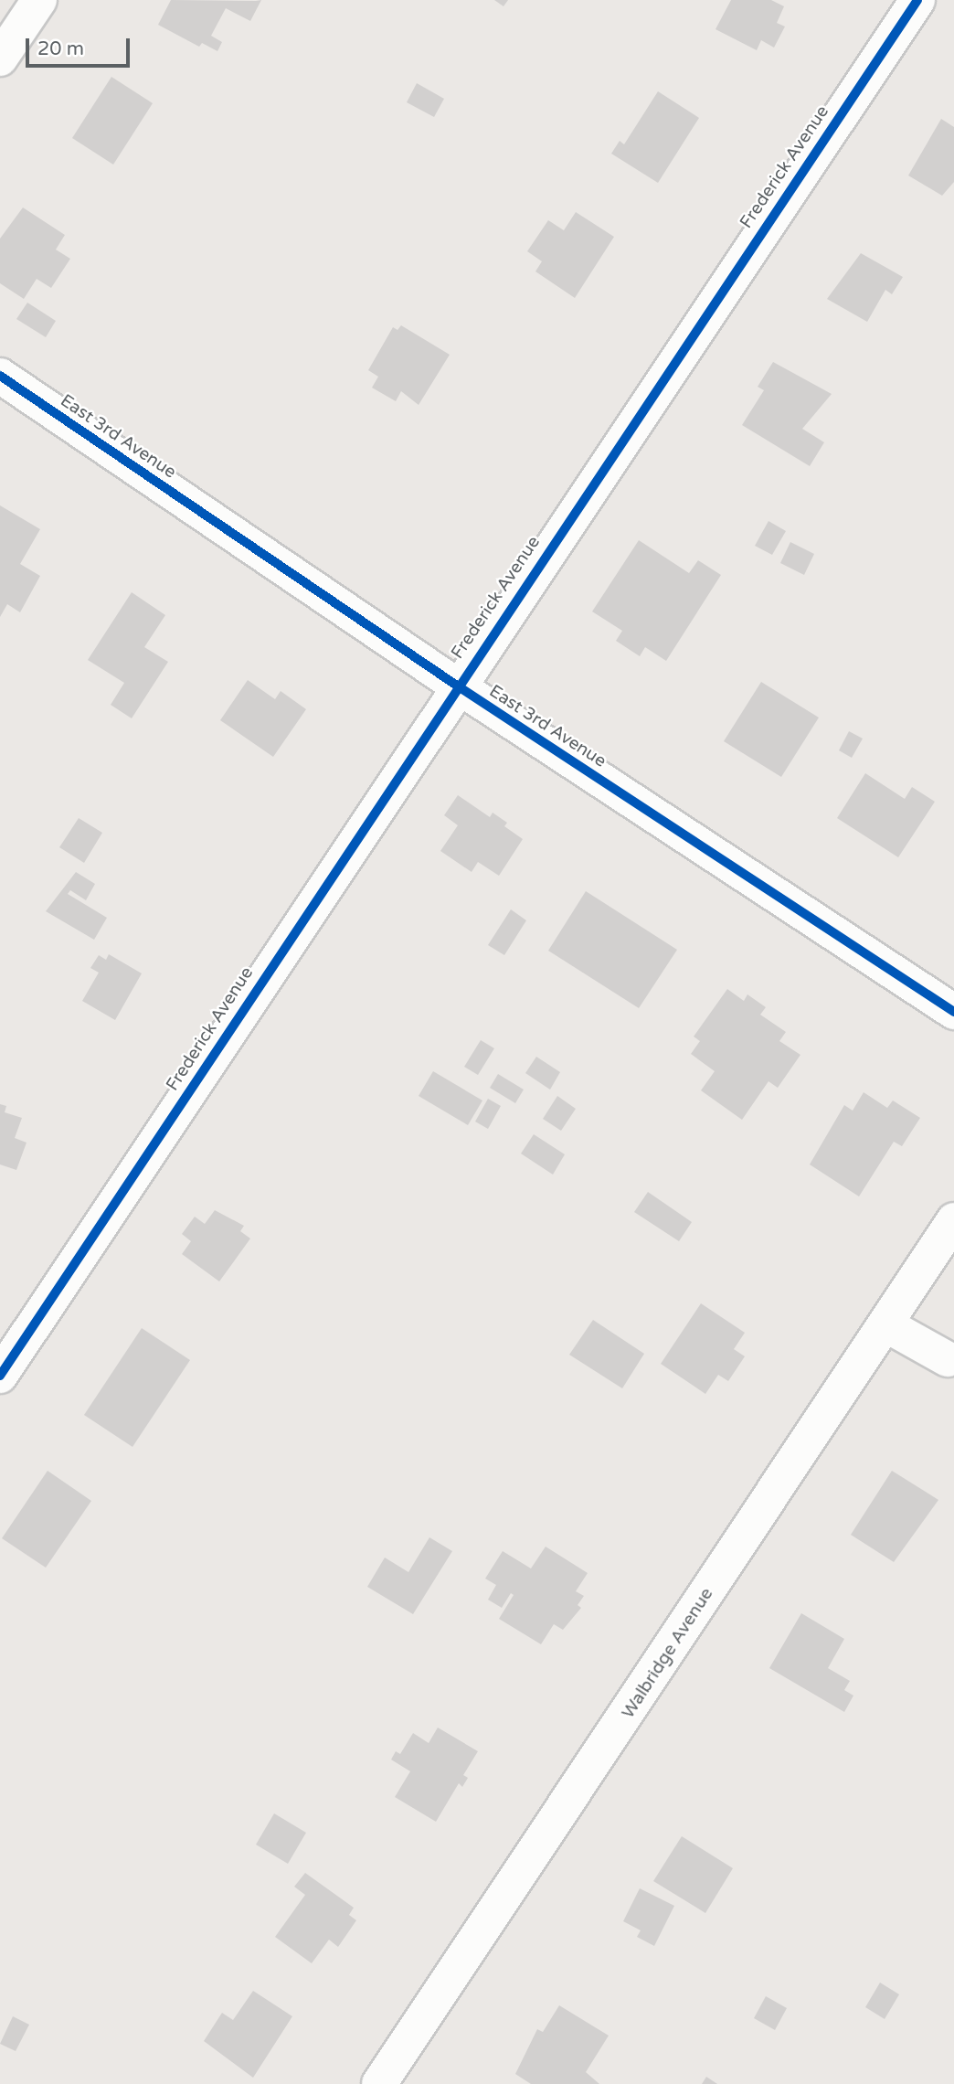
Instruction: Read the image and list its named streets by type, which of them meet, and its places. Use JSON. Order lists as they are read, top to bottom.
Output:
{
  "streets": {
    "street": ["Frederick Avenue", "East 3rd Avenue", "Walbridge Avenue"]
  },
  "crossings": [
    ["Frederick Avenue", "East 3rd Avenue"]
  ],
  "scale_bar": "20 m"
}
